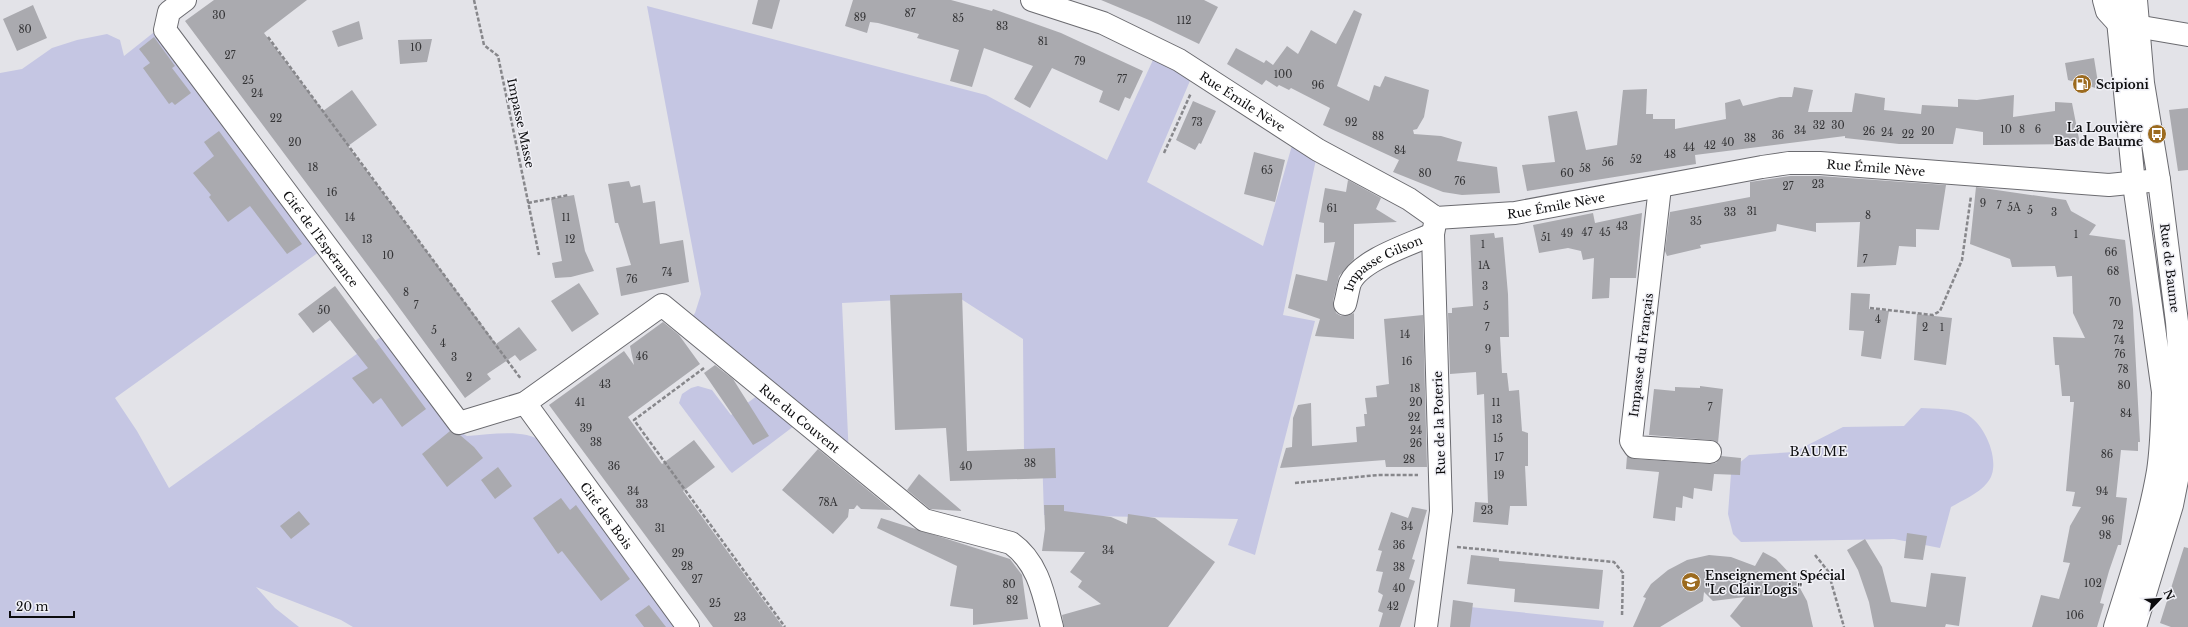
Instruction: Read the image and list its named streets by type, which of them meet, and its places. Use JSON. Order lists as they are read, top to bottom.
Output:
{
  "streets": {
    "street": [
      "Rue Émile Nève",
      "Cité de l'Espérance",
      "Impasse Gilson",
      "Rue de Baume",
      "Impasse du Français",
      "Rue du Couvent",
      "Rue de la Poterie",
      "Cité des Bois"
    ],
    "path": ["Impasse Masse"]
  },
  "crossings": [
    ["Rue Émile Nève", "Impasse Gilson"],
    ["Rue Émile Nève", "Rue de Baume"],
    ["Rue Émile Nève", "Impasse du Français"],
    ["Rue Émile Nève", "Rue de la Poterie"],
    ["Cité de l'Espérance", "Rue du Couvent"],
    ["Cité de l'Espérance", "Cité des Bois"],
    ["Impasse Gilson", "Rue de la Poterie"],
    ["Rue du Couvent", "Cité des Bois"]
  ],
  "districts": ["BAUME"],
  "places": {
    "fuel station": ["Scipioni"],
    "bus stop": ["La Louvière Bas de Baume"],
    "school or university": ["Enseignement Spécial \"Le Clair Logis\""]
  },
  "house_numbers": [
    "87",
    "30",
    "89",
    "85",
    "112",
    "83",
    "80",
    "81",
    "10",
    "27",
    "79",
    "100",
    "77",
    "25",
    "96",
    "24",
    "22",
    "73",
    "92",
    "32",
    "30",
    "10",
    "8",
    "6",
    "34",
    "26",
    "20",
    "24",
    "22",
    "36",
    "88",
    "38",
    "20",
    "40",
    "42",
    "44",
    "84",
    "48",
    "52",
    "56",
    "18",
    "58",
    "65",
    "80",
    "60",
    "76",
    "23",
    "27",
    "16",
    "9",
    "7",
    "5A",
    "61",
    "5",
    "31",
    "33",
    "3",
    "8",
    "14",
    "11",
    "35",
    "43",
    "47",
    "45",
    "49",
    "1",
    "51",
    "13",
    "12",
    "1",
    "66",
    "10",
    "7",
    "1A",
    "68",
    "74",
    "76",
    "3",
    "8",
    "70",
    "7",
    "5",
    "50",
    "4",
    "72",
    "7",
    "2",
    "1",
    "5",
    "14",
    "74",
    "4",
    "9",
    "76",
    "46",
    "3",
    "16",
    "78",
    "2",
    "43",
    "80",
    "18",
    "41",
    "20",
    "11",
    "7",
    "84",
    "22",
    "13",
    "39",
    "24",
    "15",
    "38",
    "26",
    "86",
    "17",
    "28",
    "38",
    "36",
    "40",
    "19",
    "34",
    "94",
    "78A",
    "33",
    "23",
    "96",
    "34",
    "31",
    "98",
    "36",
    "34",
    "29",
    "28",
    "38",
    "27",
    "102",
    "80",
    "40",
    "82",
    "25",
    "42",
    "106",
    "23"
  ],
  "scale_bar": "20 m",
  "north": "top right"
}
